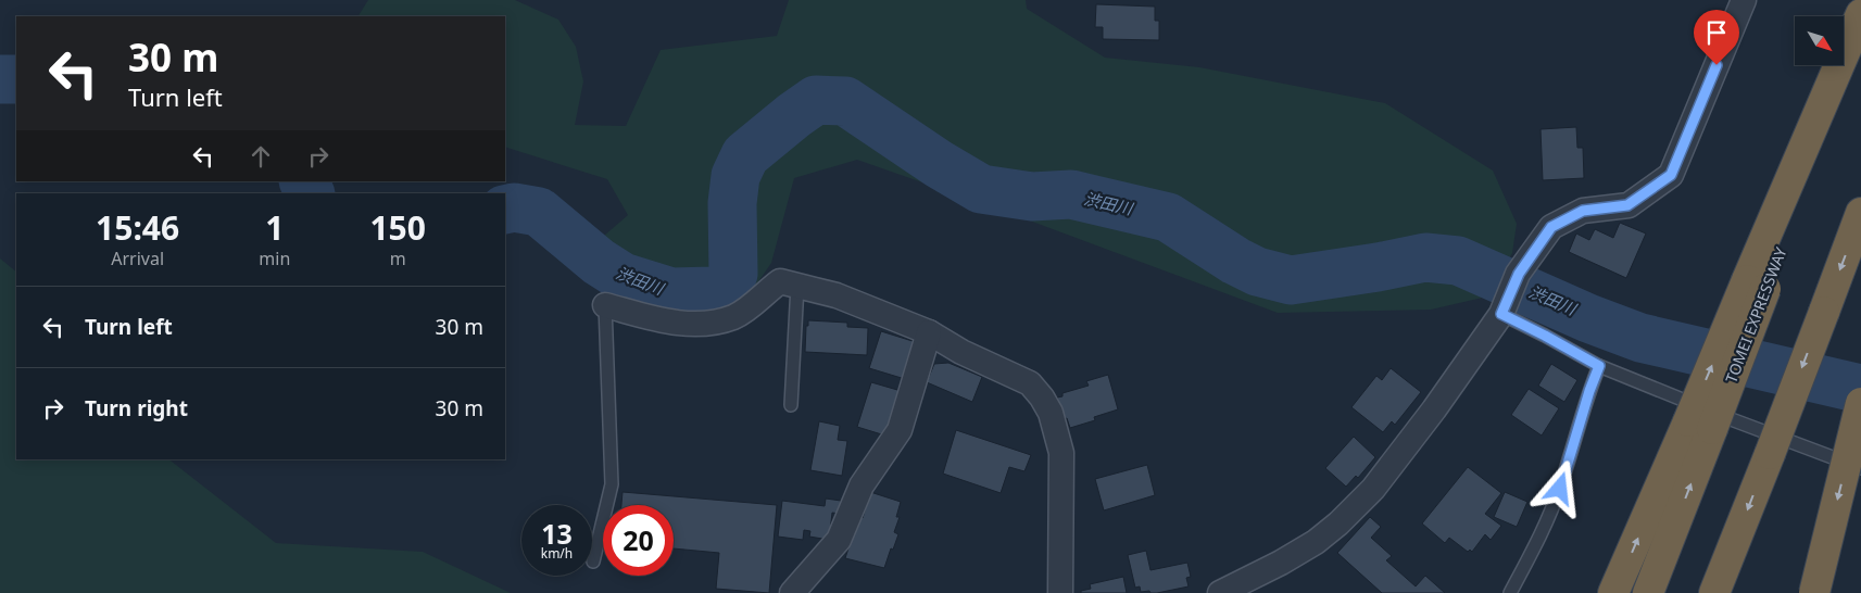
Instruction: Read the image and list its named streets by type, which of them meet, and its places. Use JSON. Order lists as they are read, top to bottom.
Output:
{
  "streets": {
    "highway": ["TOMEI EXPRESSWAY"]
  },
  "water": ["渋田川"],
  "north": "bottom right",
  "page": {
    "turn": ["30 m", "Turn left"],
    "eta": [
      "15:46",
      "Arrival",
      "1",
      "min",
      "150",
      "m"
    ],
    "list": [
      {
        "name": "Turn left",
        "value": "30 m"
      },
      {
        "name": "Turn right",
        "value": "30 m"
      }
    ],
    "speed": "13 km/h",
    "limit": "20"
  }
}
